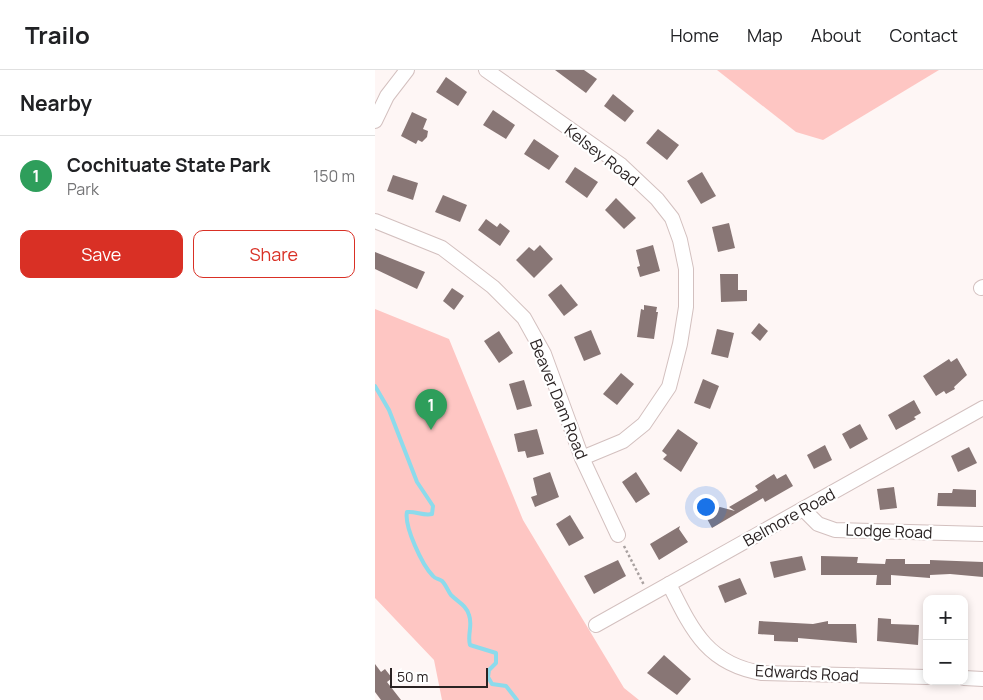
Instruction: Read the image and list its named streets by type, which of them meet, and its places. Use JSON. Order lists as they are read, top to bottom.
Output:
{
  "streets": {
    "street": [
      "Kelsey Road",
      "Beaver Dam Road",
      "Belmore Road",
      "Lodge Road",
      "Edwards Road"
    ]
  },
  "crossings": [
    ["Kelsey Road", "Beaver Dam Road"],
    ["Belmore Road", "Lodge Road"],
    ["Belmore Road", "Edwards Road"]
  ],
  "scale_bar": "50 m",
  "page": {
    "header": "Trailo",
    "nav": [
      "Home",
      "Map",
      "About",
      "Contact"
    ],
    "heading": "Nearby",
    "list": [
      {
        "mark": "1",
        "name": "Cochituate State Park",
        "note": "Park",
        "value": "150 m"
      }
    ],
    "buttons": ["Save", "Share"],
    "pins": "1",
    "map_buttons": ["+", "−"],
    "scale": "50 m"
  }
}
